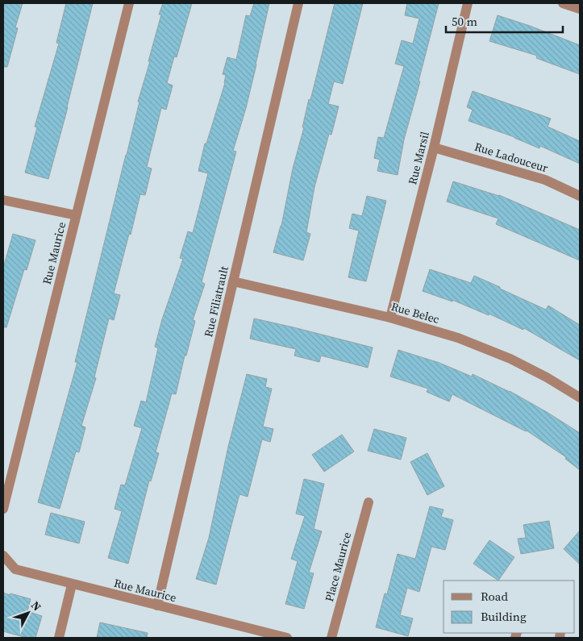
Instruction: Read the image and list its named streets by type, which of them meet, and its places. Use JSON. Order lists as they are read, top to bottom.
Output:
{
  "streets": {
    "street": [
      "Rue Ladouceur",
      "Rue Marsil",
      "Rue Maurice",
      "Rue Filiatrault",
      "Rue Belec",
      "Place Maurice"
    ]
  },
  "crossings": [
    ["Rue Ladouceur", "Rue Marsil"],
    ["Rue Marsil", "Rue Belec"],
    ["Rue Maurice", "Rue Filiatrault"],
    ["Rue Filiatrault", "Rue Belec"]
  ],
  "legend": ["Road", "Building"],
  "scale_bar": "50 m",
  "north": "top right"
}
